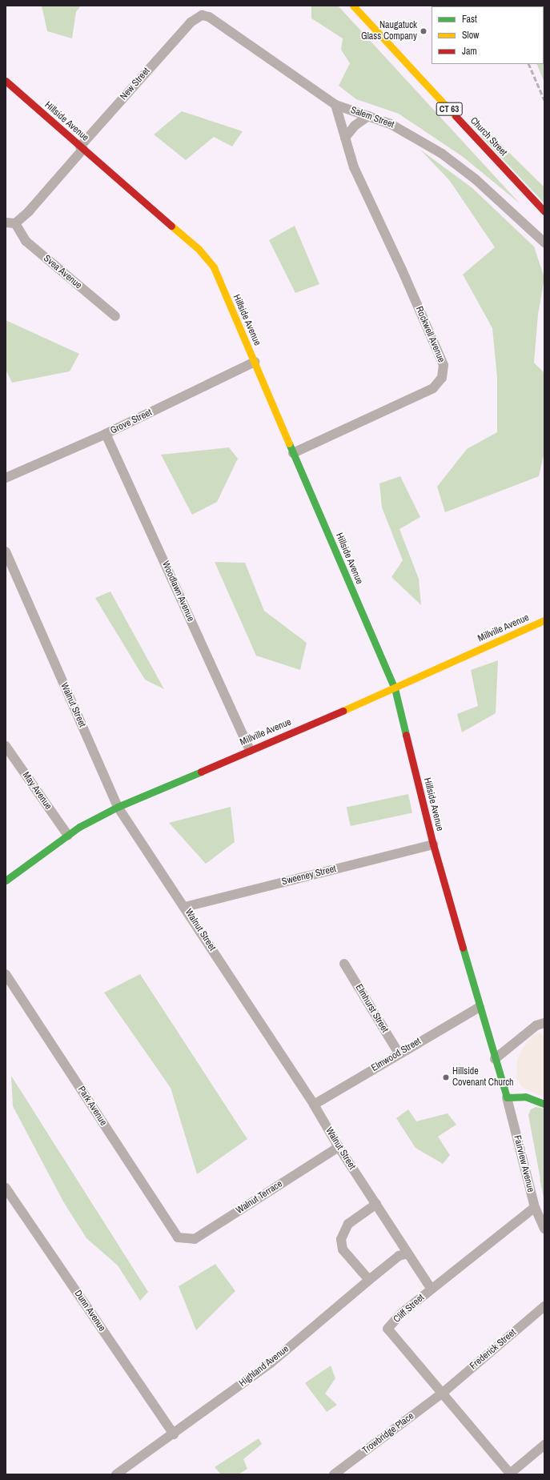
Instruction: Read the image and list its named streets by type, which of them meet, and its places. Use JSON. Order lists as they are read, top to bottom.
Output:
{
  "streets": {
    "street": [
      "New Street",
      "CT 63",
      "Salem Street",
      "Hillside Avenue",
      "Church Street",
      "Svea Avenue",
      "Rockwell Avenue",
      "Grove Street",
      "Woodlawn Avenue",
      "Millville Avenue",
      "Walnut Street",
      "May Avenue",
      "Sweeney Street",
      "Elmhurst Street",
      "Elmwood Street",
      "Park Avenue",
      "Fairview Avenue",
      "Walnut Terrace",
      "Cliff Street",
      "Dunn Avenue",
      "Frederick Street",
      "Highland Avenue",
      "Trowbridge Place"
    ]
  },
  "crossings": [
    ["New Street", "Salem Street"],
    ["New Street", "Hillside Avenue"],
    ["New Street", "Svea Avenue"],
    ["Salem Street", "Rockwell Avenue"],
    ["Hillside Avenue", "Rockwell Avenue"],
    ["Hillside Avenue", "Grove Street"],
    ["Hillside Avenue", "Millville Avenue"],
    ["Hillside Avenue", "Sweeney Street"],
    ["Hillside Avenue", "Elmwood Street"],
    ["Hillside Avenue", "Fairview Avenue"],
    ["Grove Street", "Woodlawn Avenue"],
    ["Woodlawn Avenue", "Millville Avenue"],
    ["Millville Avenue", "Walnut Street"],
    ["Millville Avenue", "May Avenue"],
    ["Walnut Street", "Sweeney Street"],
    ["Walnut Street", "Elmwood Street"],
    ["Walnut Street", "Walnut Terrace"],
    ["Walnut Street", "Cliff Street"],
    ["Walnut Street", "Highland Avenue"],
    ["Elmhurst Street", "Elmwood Street"],
    ["Park Avenue", "Walnut Terrace"],
    ["Fairview Avenue", "Cliff Street"],
    ["Cliff Street", "Frederick Street"],
    ["Cliff Street", "Trowbridge Place"],
    ["Dunn Avenue", "Highland Avenue"],
    ["Frederick Street", "Trowbridge Place"]
  ],
  "places": ["Naugatuck Glass Company", "Hillside Covenant Church"],
  "legend": ["Fast", "Slow", "Jam"]
}
